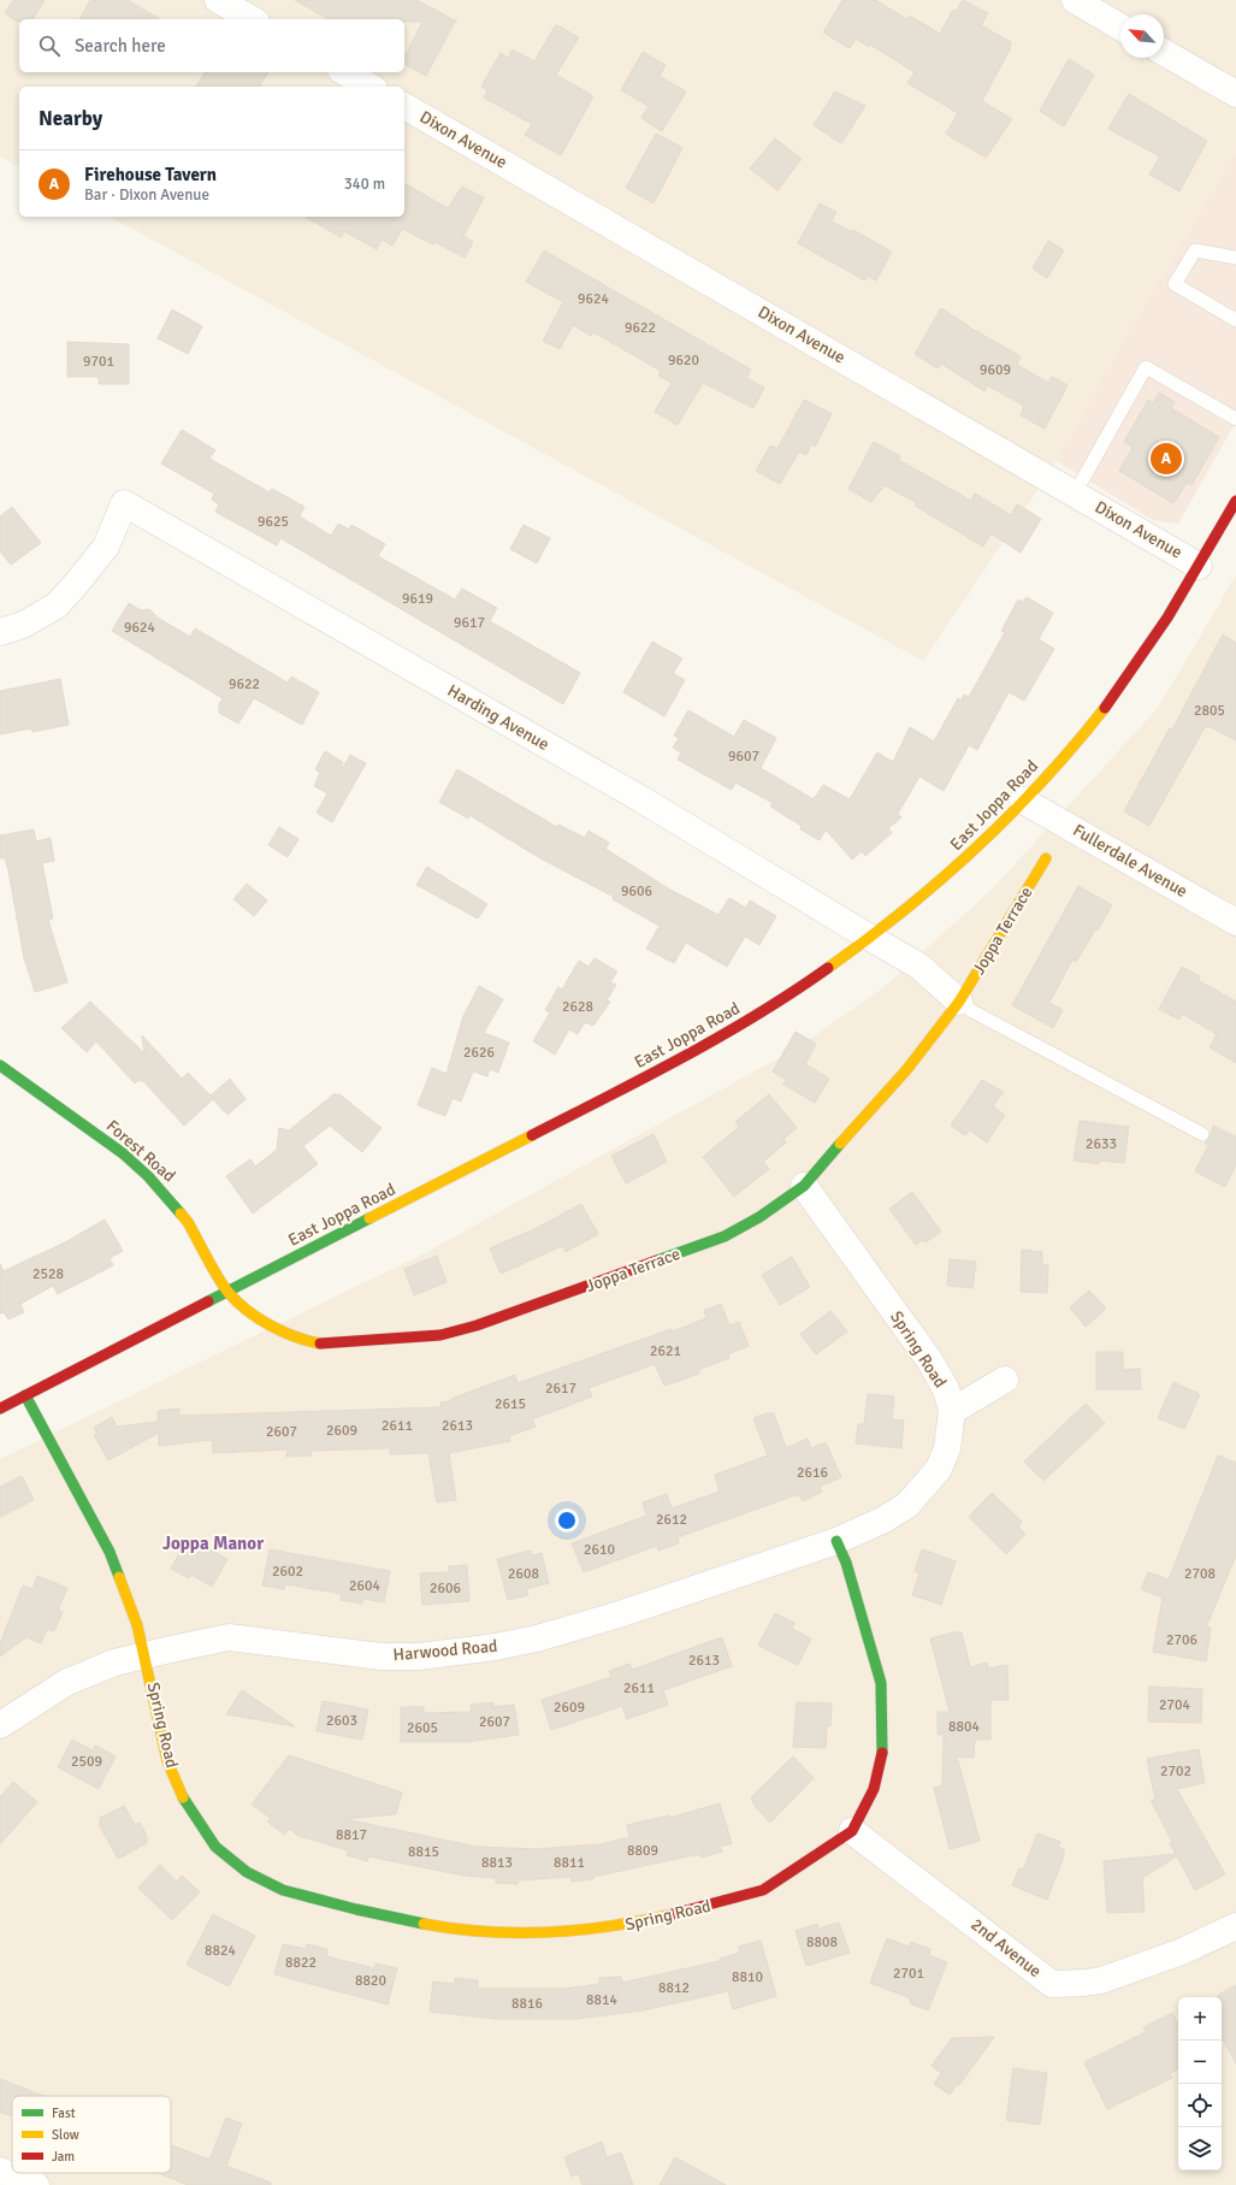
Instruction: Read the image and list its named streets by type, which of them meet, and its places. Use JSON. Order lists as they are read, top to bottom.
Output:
{
  "streets": {
    "street": [
      "Dixon Avenue",
      "Harding Avenue",
      "East Joppa Road",
      "Fullerdale Avenue",
      "Joppa Terrace",
      "Forest Road",
      "Spring Road",
      "Harwood Road",
      "2nd Avenue"
    ]
  },
  "crossings": [
    ["Dixon Avenue", "East Joppa Road"],
    ["Harding Avenue", "East Joppa Road"],
    ["East Joppa Road", "Fullerdale Avenue"],
    ["East Joppa Road", "Joppa Terrace"],
    ["East Joppa Road", "Forest Road"],
    ["East Joppa Road", "Spring Road"],
    ["Joppa Terrace", "Forest Road"],
    ["Joppa Terrace", "Spring Road"],
    ["Spring Road", "Harwood Road"],
    ["Spring Road", "2nd Avenue"]
  ],
  "districts": ["Joppa Manor"],
  "house_numbers": [
    "9624",
    "9622",
    "9620",
    "9701",
    "9609",
    "9625",
    "9619",
    "9617",
    "9624",
    "9622",
    "2805",
    "9607",
    "9606",
    "2628",
    "2626",
    "2633",
    "2528",
    "2621",
    "2617",
    "2615",
    "2611",
    "2613",
    "2609",
    "2607",
    "2616",
    "2612",
    "2610",
    "2602",
    "2608",
    "2708",
    "2604",
    "2606",
    "2706",
    "2613",
    "2611",
    "2704",
    "2609",
    "2603",
    "2607",
    "8804",
    "2605",
    "2509",
    "2702",
    "8817",
    "8809",
    "8815",
    "8813",
    "8811",
    "8808",
    "8824",
    "8822",
    "2701",
    "8810",
    "8820",
    "8812",
    "8814",
    "8816"
  ],
  "legend": ["Fast", "Slow", "Jam"],
  "north": "top left",
  "page": {
    "search": "Search here",
    "heading": "Nearby",
    "list": [
      {
        "mark": "A",
        "name": "Firehouse Tavern",
        "note": "Bar · Dixon Avenue",
        "value": "340 m"
      }
    ],
    "pins": "A",
    "map_buttons": ["+", "−"]
  }
}
